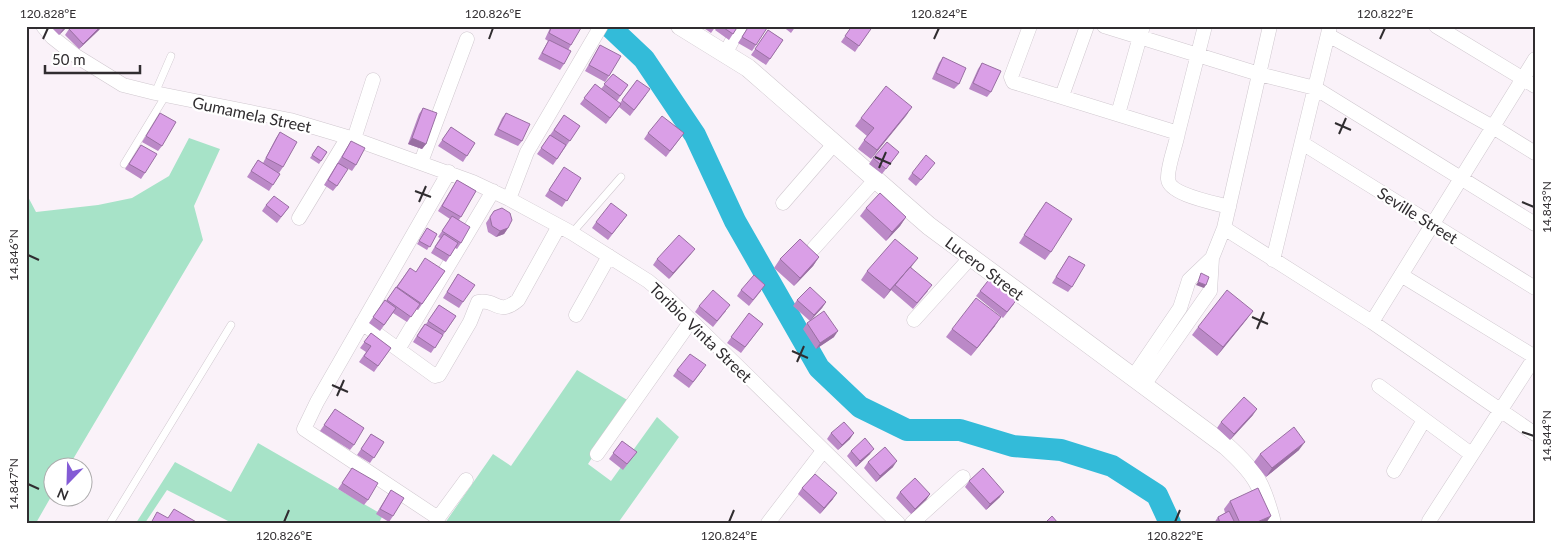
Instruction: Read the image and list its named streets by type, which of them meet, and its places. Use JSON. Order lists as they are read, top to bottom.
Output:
{
  "streets": {
    "street": [
      "Gumamela Street",
      "Seville Street",
      "Lucero Street",
      "Toribio Vinta Street"
    ]
  },
  "crossings": [
    ["Gumamela Street", "Toribio Vinta Street"]
  ],
  "scale_bar": "50 m",
  "north": "bottom left",
  "coordinates": [
    "120.828°E",
    "120.826°E",
    "120.824°E",
    "120.822°E",
    "14.843°N",
    "14.846°N",
    "14.844°N",
    "14.847°N"
  ]
}
